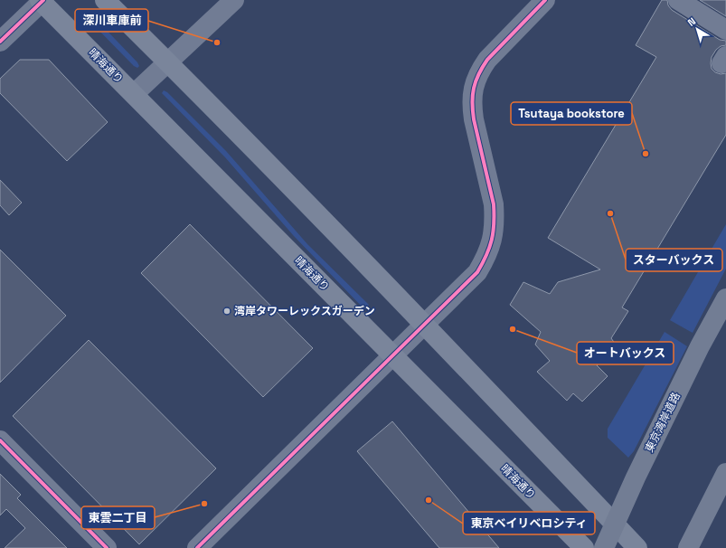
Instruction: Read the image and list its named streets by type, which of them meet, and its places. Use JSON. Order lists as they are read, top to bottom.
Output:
{
  "streets": {
    "highway": ["東京湾岸道路"],
    "main road": ["晴海通り"]
  },
  "places": [
    "深川車庫前",
    "Tsutaya bookstore",
    "スターバックス",
    "湾岸タワーレックスガーデン",
    "オートバックス",
    "東京ベイリベロシティ",
    "東雲二丁目"
  ],
  "north": "top left"
}
